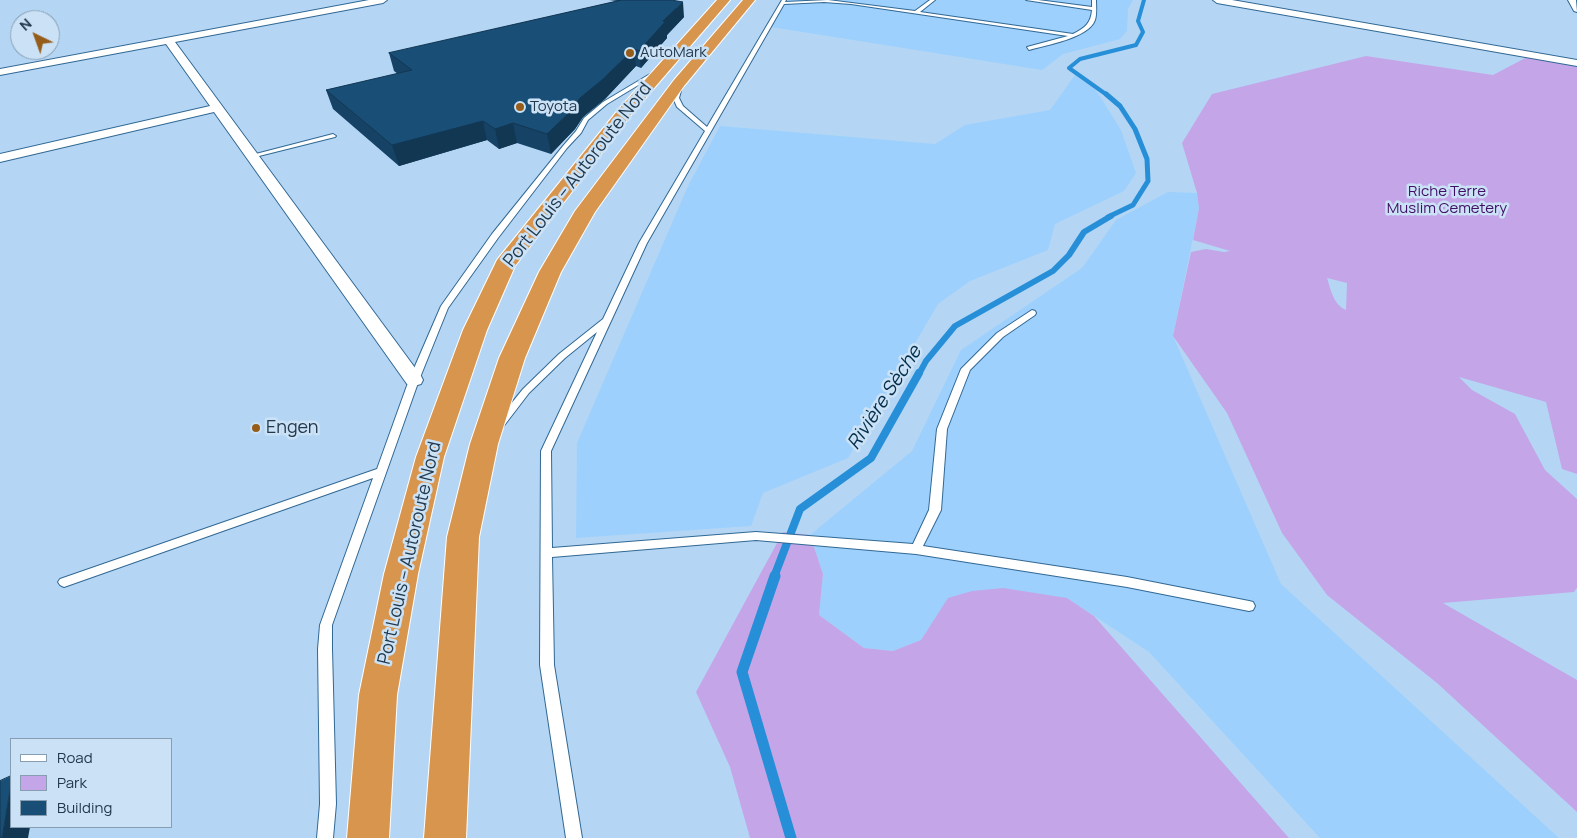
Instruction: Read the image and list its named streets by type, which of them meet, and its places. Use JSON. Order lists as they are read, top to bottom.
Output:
{
  "streets": {
    "highway": ["Port Louis – Autoroute Nord"]
  },
  "water": ["Rivière Sèche"],
  "parks": ["Riche Terre Muslim Cemetery"],
  "places": ["AutoMark", "Toyota", "Engen"],
  "legend": ["Road", "Park", "Building"],
  "north": "top left"
}
